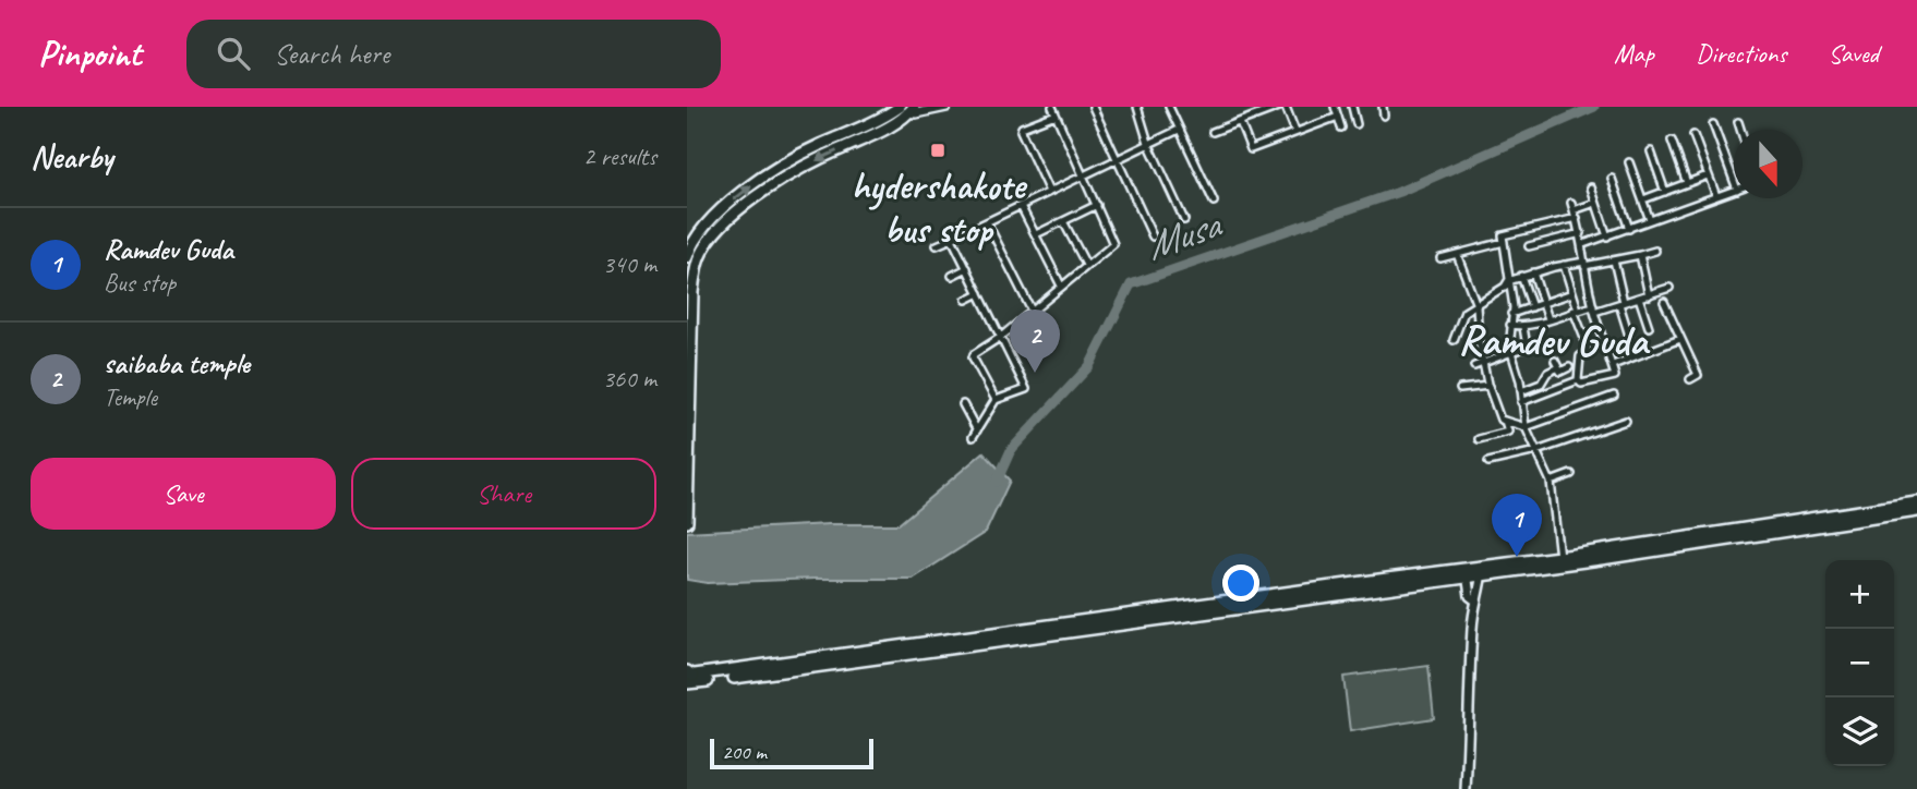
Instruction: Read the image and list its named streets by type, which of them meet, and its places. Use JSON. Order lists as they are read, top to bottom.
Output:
{
  "districts": ["Ramdev Guda"],
  "water": ["Musa"],
  "places": {
    "transit": ["hydershakote bus stop"]
  },
  "scale_bar": "200 m",
  "north": "bottom",
  "page": {
    "header": "Pinpoint",
    "search": "Search here",
    "nav": ["Map", "Directions", "Saved"],
    "heading": ["Nearby", "2 results"],
    "list": [
      {
        "mark": "1",
        "name": "Ramdev Guda",
        "note": "Bus stop",
        "value": "340 m"
      },
      {
        "mark": "2",
        "name": "saibaba temple",
        "note": "Temple",
        "value": "360 m"
      }
    ],
    "pins": ["2", "1"],
    "buttons": ["Save", "Share"],
    "map_buttons": ["+", "−"],
    "scale": "200 m"
  }
}
